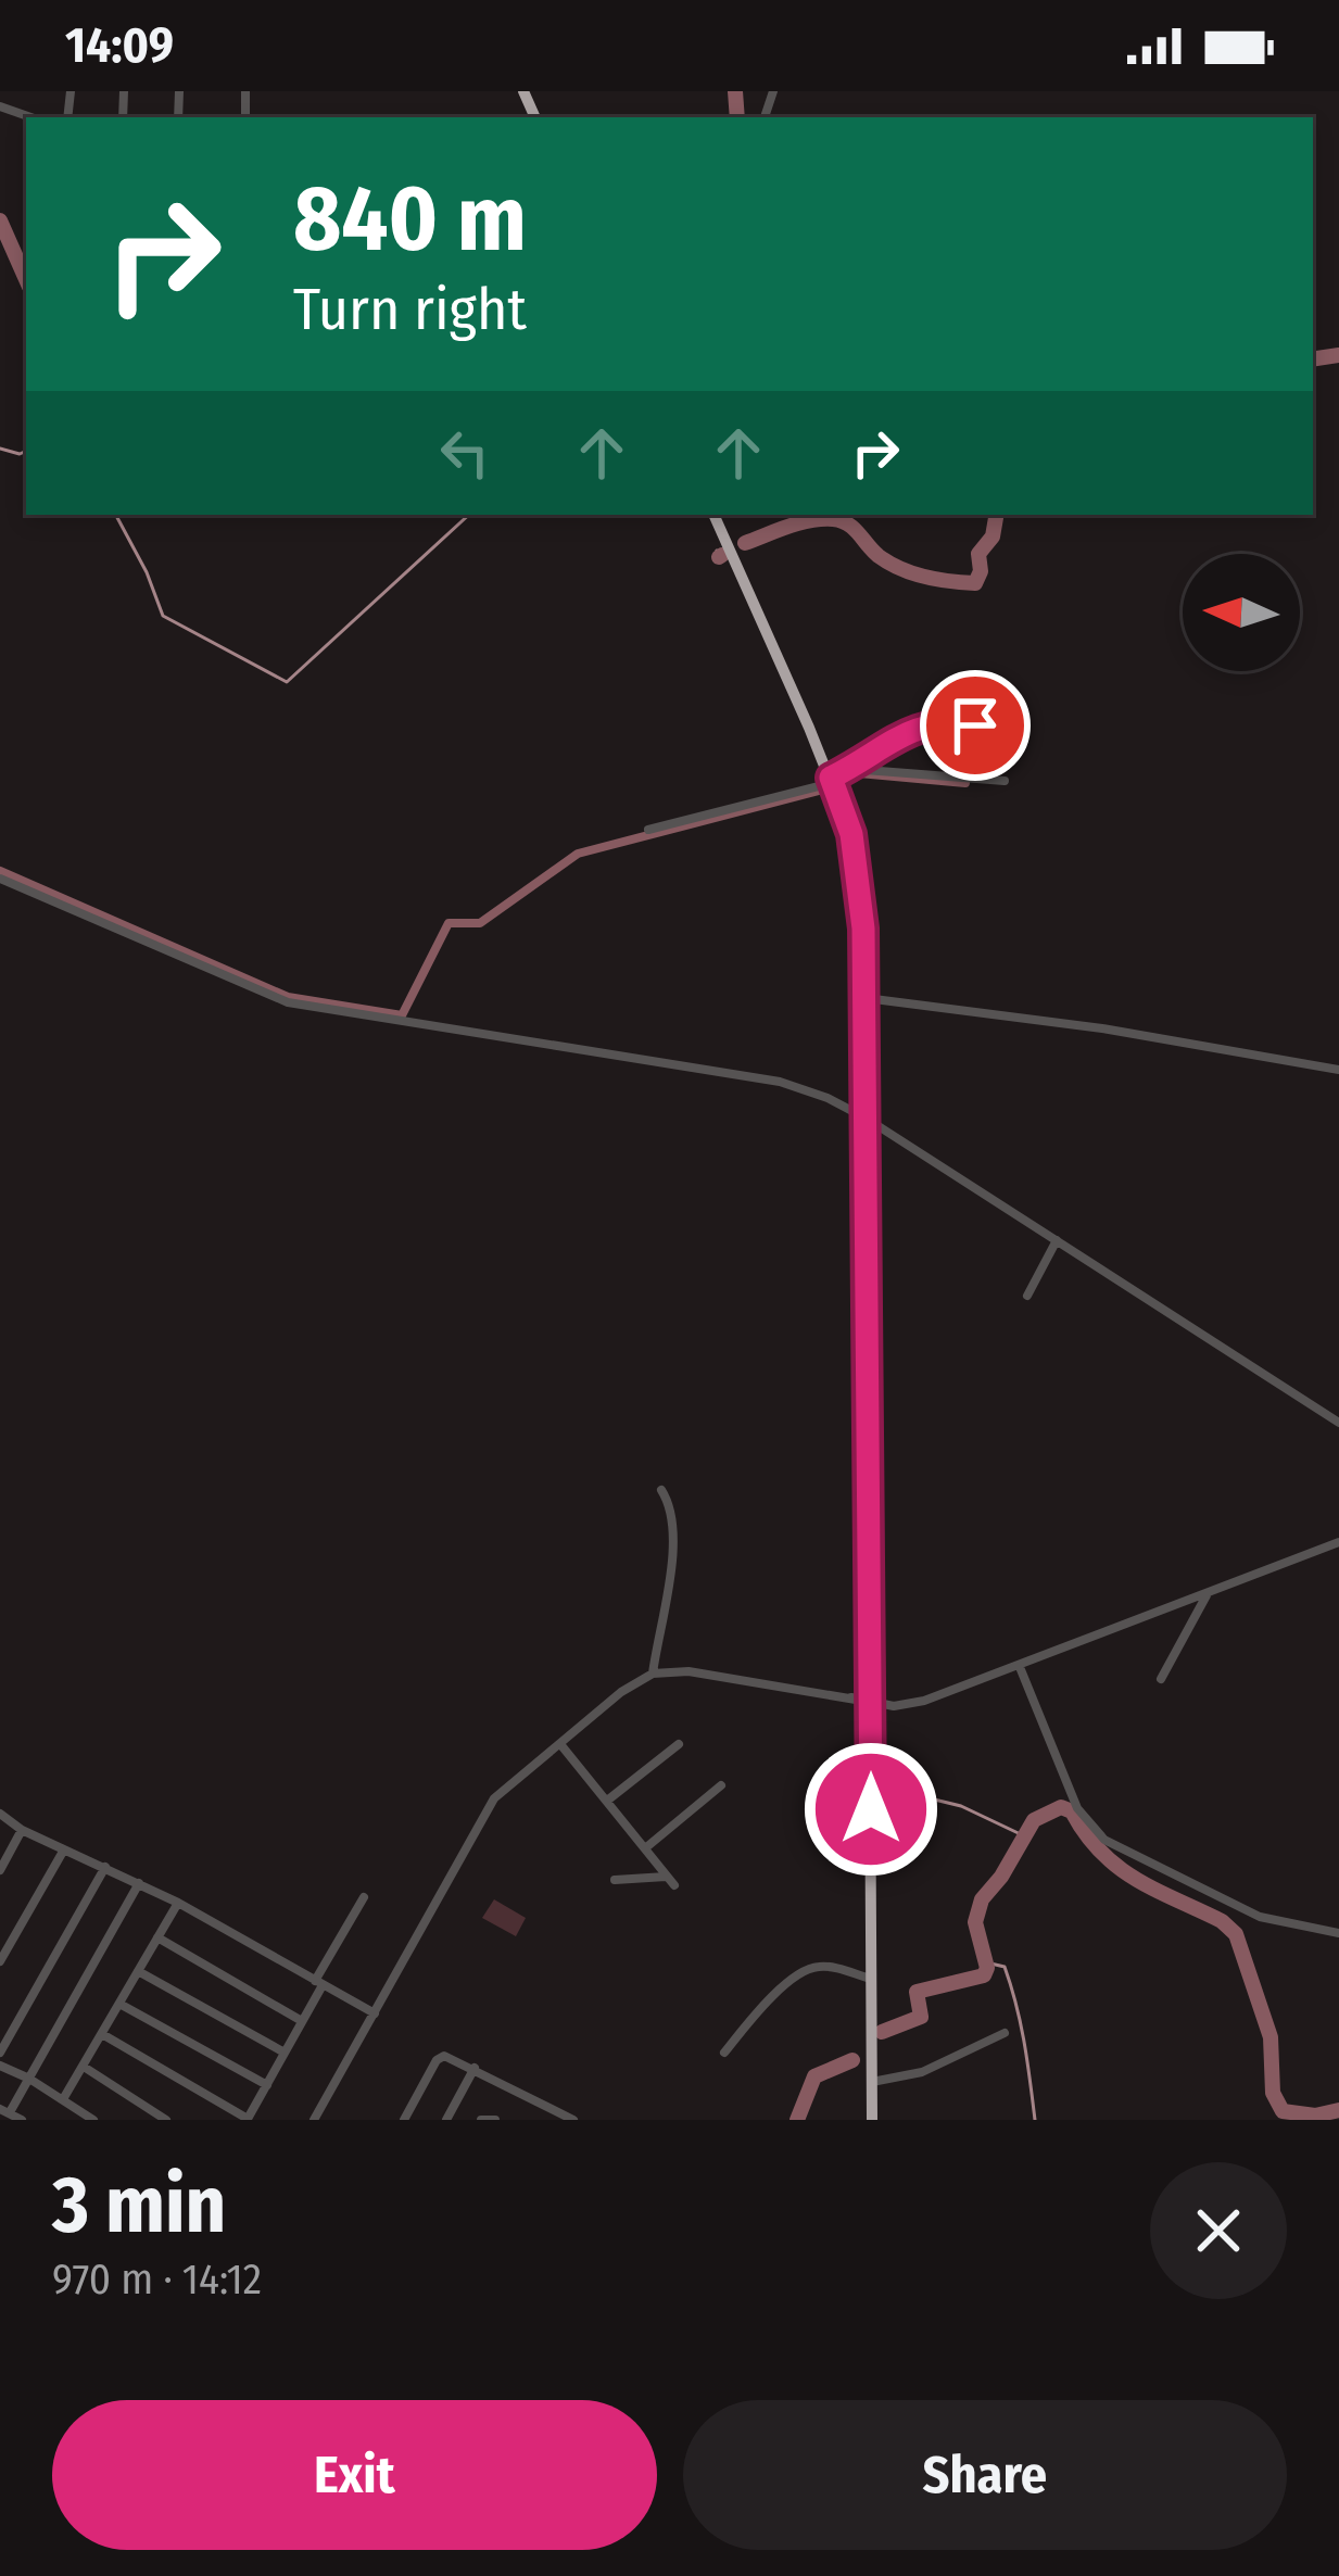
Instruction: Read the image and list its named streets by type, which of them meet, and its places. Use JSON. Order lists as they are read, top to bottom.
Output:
{
  "north": "left",
  "page": {
    "status": "14:09",
    "turn": ["840 m", "Turn right"],
    "heading": ["3 min", "970 m · 14:12"],
    "buttons": ["Exit", "Share"]
  }
}
